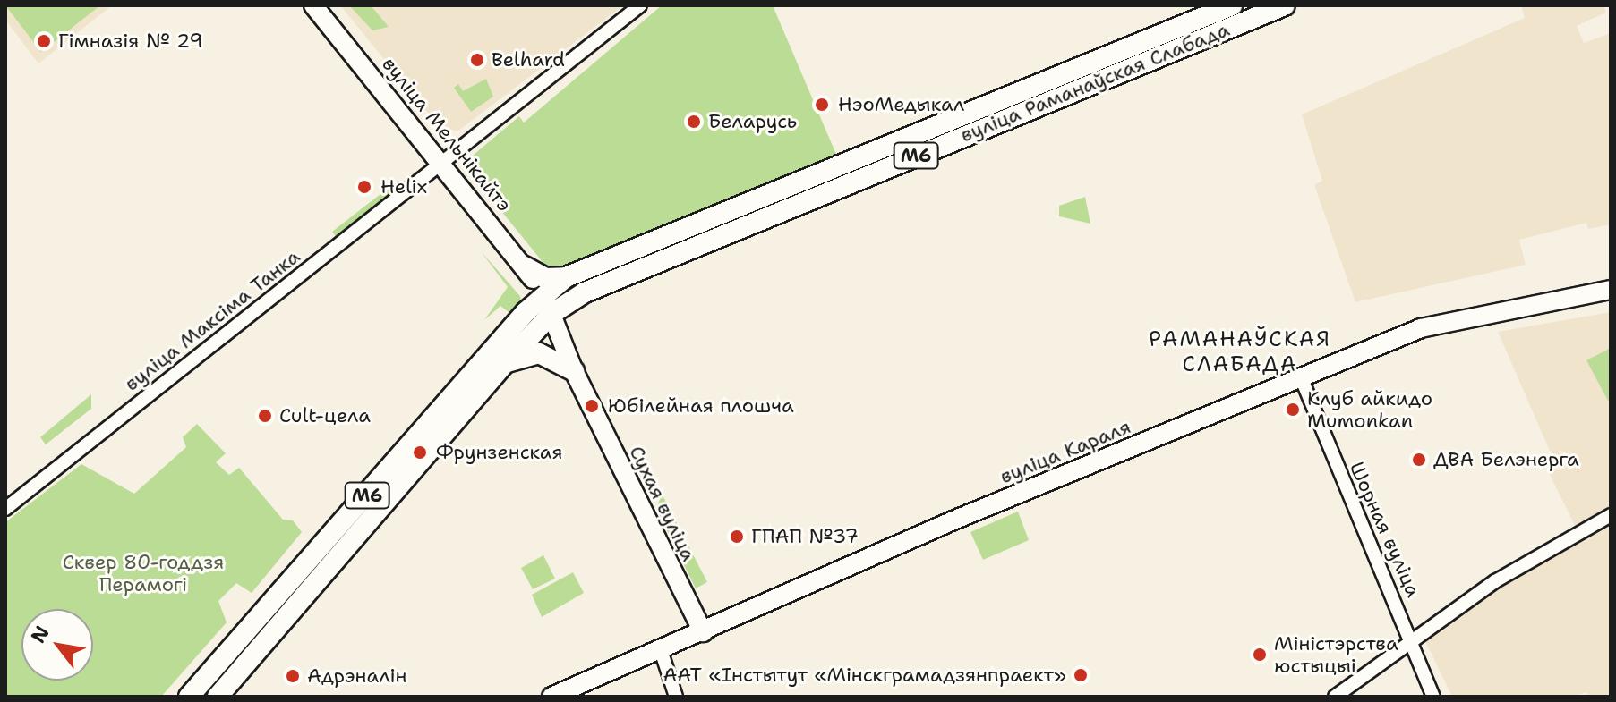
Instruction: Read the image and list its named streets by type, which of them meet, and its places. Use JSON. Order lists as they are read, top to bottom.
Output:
{
  "streets": {
    "main road": [
      "вуліца Раманаўская Слабада",
      "вуліца Мельнікайтэ",
      "М6",
      "вуліца Караля",
      "Сухая вуліца"
    ],
    "street": ["вуліца Максіма Танка", "Шорная вуліца"]
  },
  "crossings": [
    ["вуліца Раманаўская Слабада", "вуліца Мельнікайтэ"],
    ["вуліца Раманаўская Слабада", "М6"],
    ["вуліца Раманаўская Слабада", "Сухая вуліца"],
    ["вуліца Мельнікайтэ", "М6"],
    ["вуліца Мельнікайтэ", "вуліца Максіма Танка"],
    ["вуліца Мельнікайтэ", "Сухая вуліца"],
    ["М6", "Сухая вуліца"],
    ["вуліца Караля", "Сухая вуліца"],
    ["вуліца Караля", "Шорная вуліца"]
  ],
  "districts": ["РАМАНАЎСКАЯ СЛАБАДА"],
  "parks": ["Сквер 80-годдзя Перамогі"],
  "places": [
    "Гімназія № 29",
    "Belhard",
    "НэоМедыкал",
    "Беларусь",
    "Helix",
    "Юбілейная плошча",
    "Клуб айкидо Mumonkan",
    "Cult-цела",
    "Фрунзенская",
    "ДВА Белэнерга",
    "ГПАП №37",
    "Міністэрства юстыцыі",
    "ААТ «Інстытут «Мінскграмадзянпраект»",
    "Адрэналін"
  ],
  "north": "top left"
}
